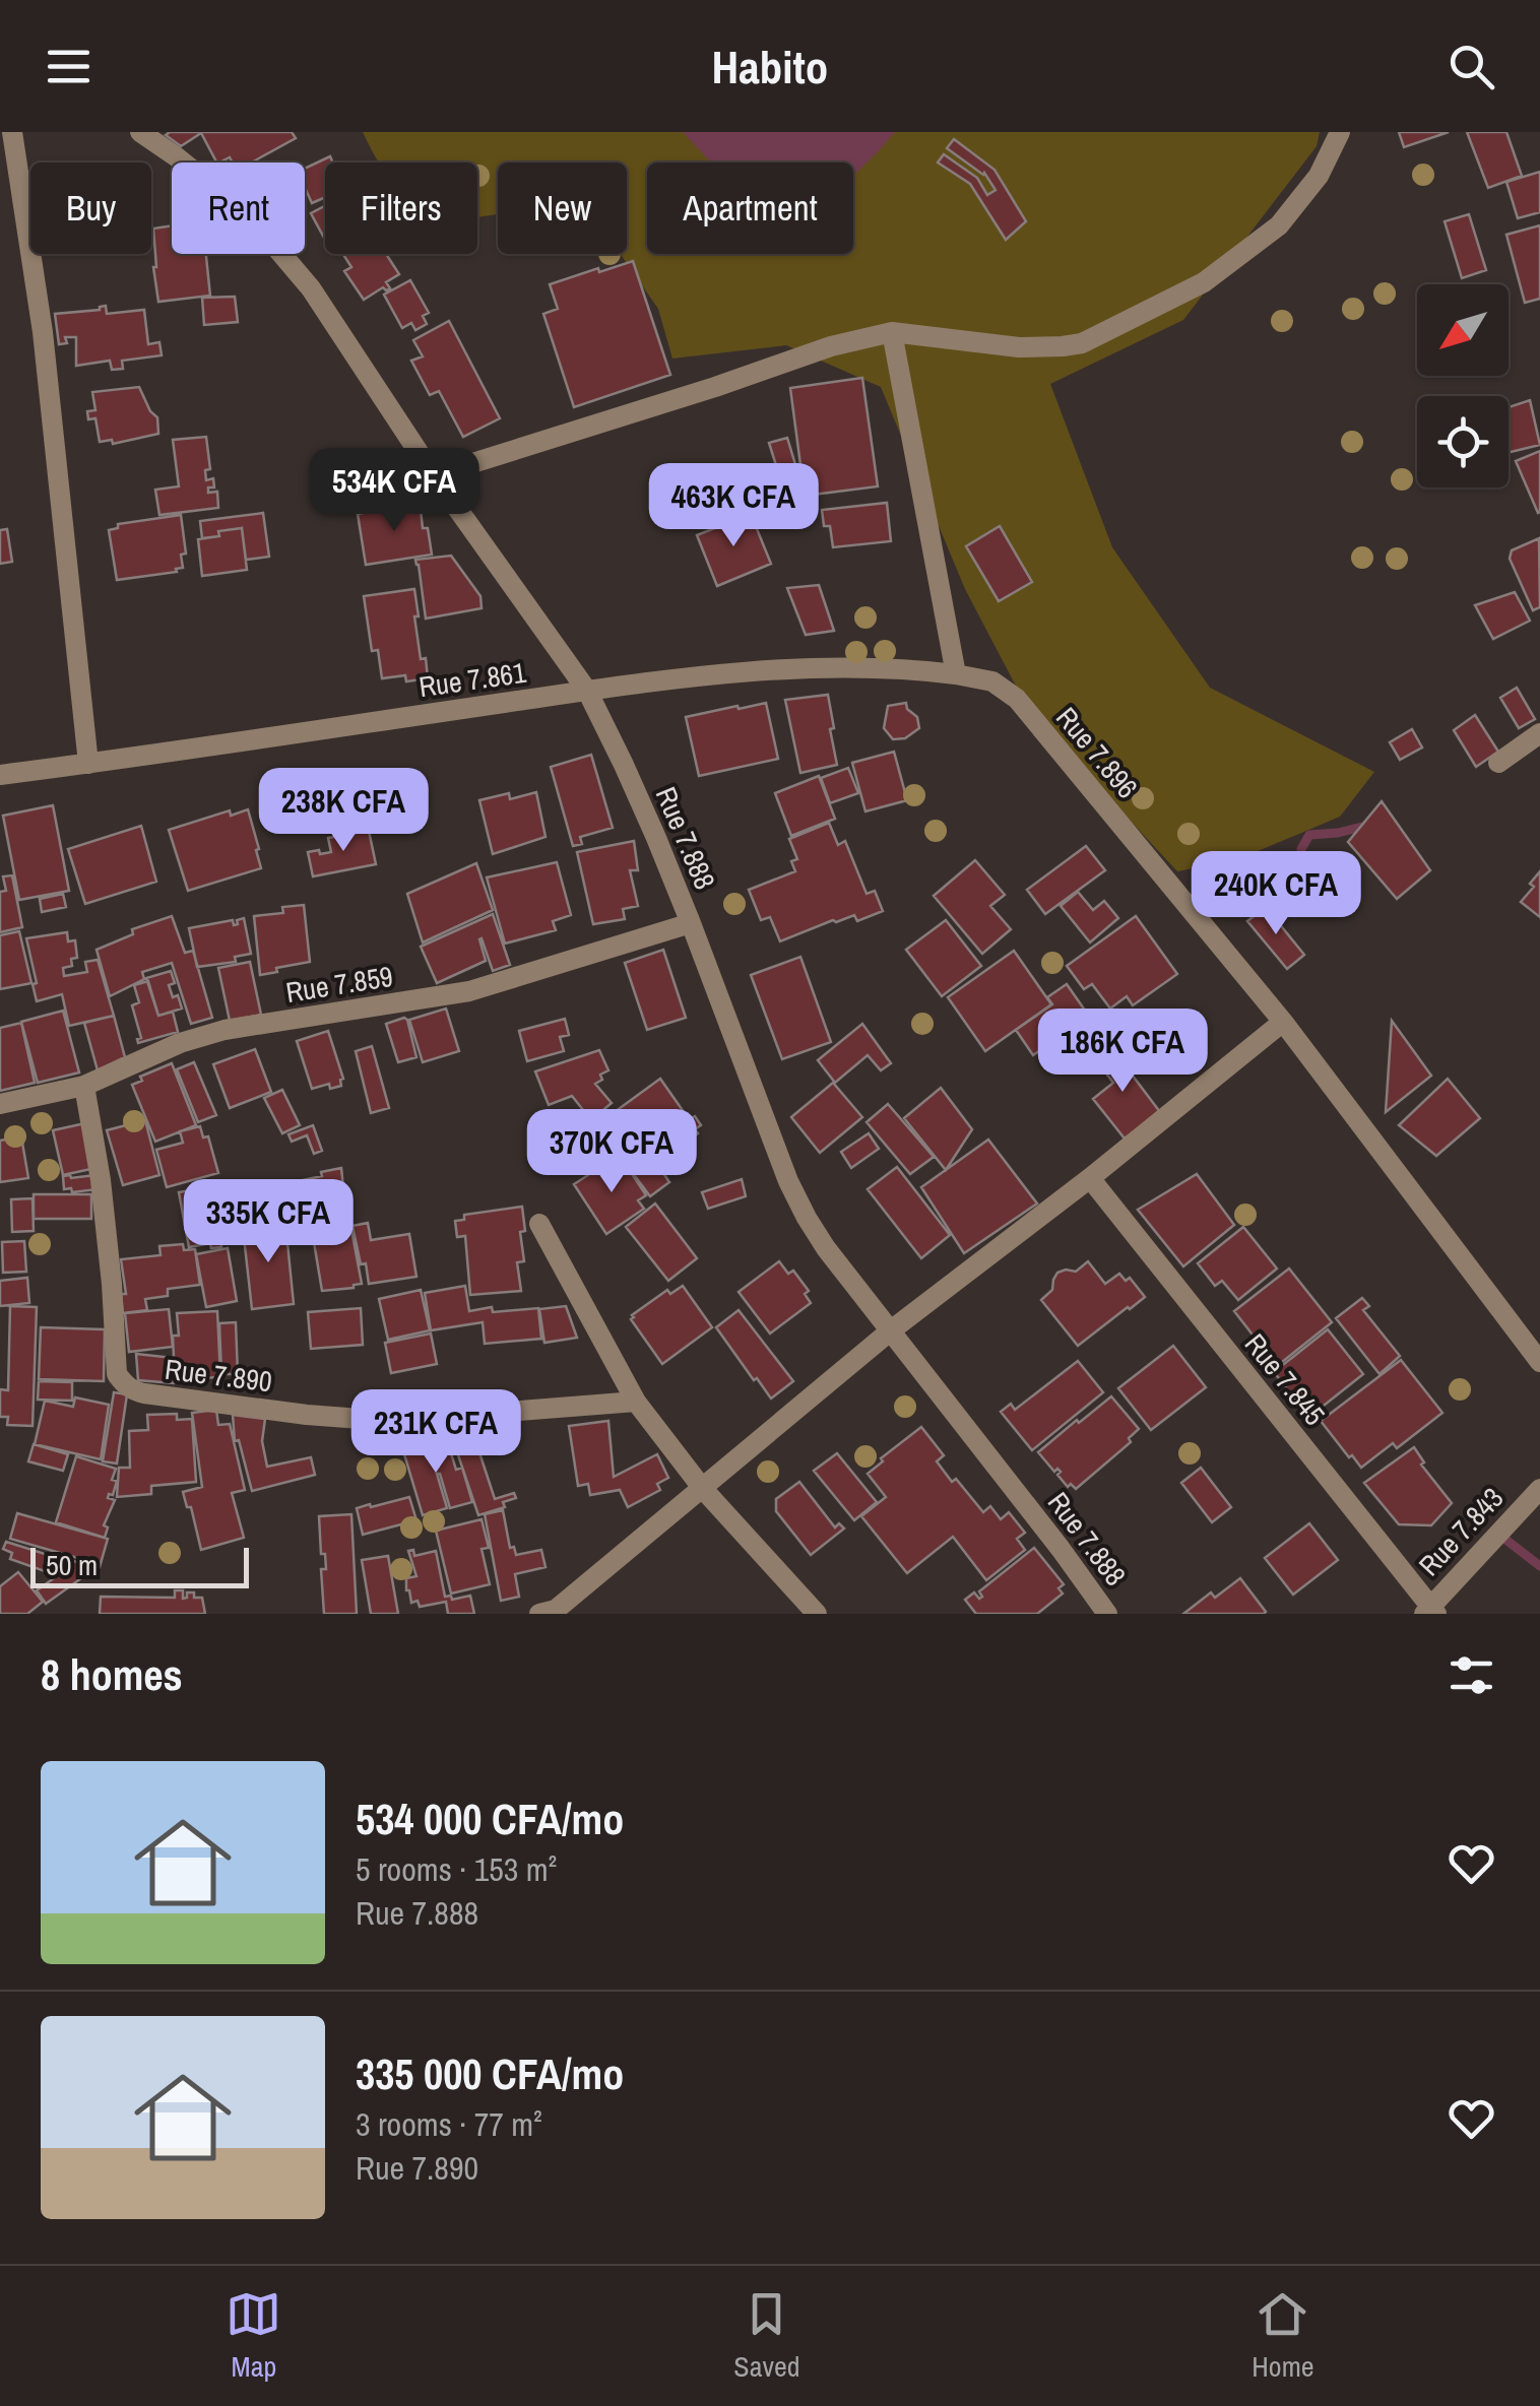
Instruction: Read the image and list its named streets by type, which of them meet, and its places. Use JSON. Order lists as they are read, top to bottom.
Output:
{
  "streets": {
    "street": [
      "Rue 7.861",
      "Rue 7.896",
      "Rue 7.888",
      "Rue 7.859",
      "Rue 7.890",
      "Rue 7.845",
      "Rue 7.843"
    ]
  },
  "crossings": [
    ["Rue 7.861", "Rue 7.896"],
    ["Rue 7.861", "Rue 7.888"],
    ["Rue 7.888", "Rue 7.859"],
    ["Rue 7.859", "Rue 7.890"],
    ["Rue 7.845", "Rue 7.843"]
  ],
  "scale_bar": "50 m",
  "north": "bottom left",
  "page": {
    "header": "Habito",
    "chip": [
      "Buy",
      "Rent",
      "Filters",
      "New",
      "Apartment"
    ],
    "price": [
      "534K CFA",
      "463K CFA",
      "238K CFA",
      "240K CFA",
      "186K CFA",
      "370K CFA",
      "335K CFA",
      "231K CFA"
    ],
    "scale": "50 m",
    "heading": "8 homes",
    "list": [
      {
        "name": "534 000 CFA/mo",
        "note": "5 rooms · 153 m² · Rue 7.888"
      },
      {
        "name": "335 000 CFA/mo",
        "note": "3 rooms · 77 m² · Rue 7.890"
      }
    ],
    "tabs": ["Map", "Saved", "Home"]
  }
}
